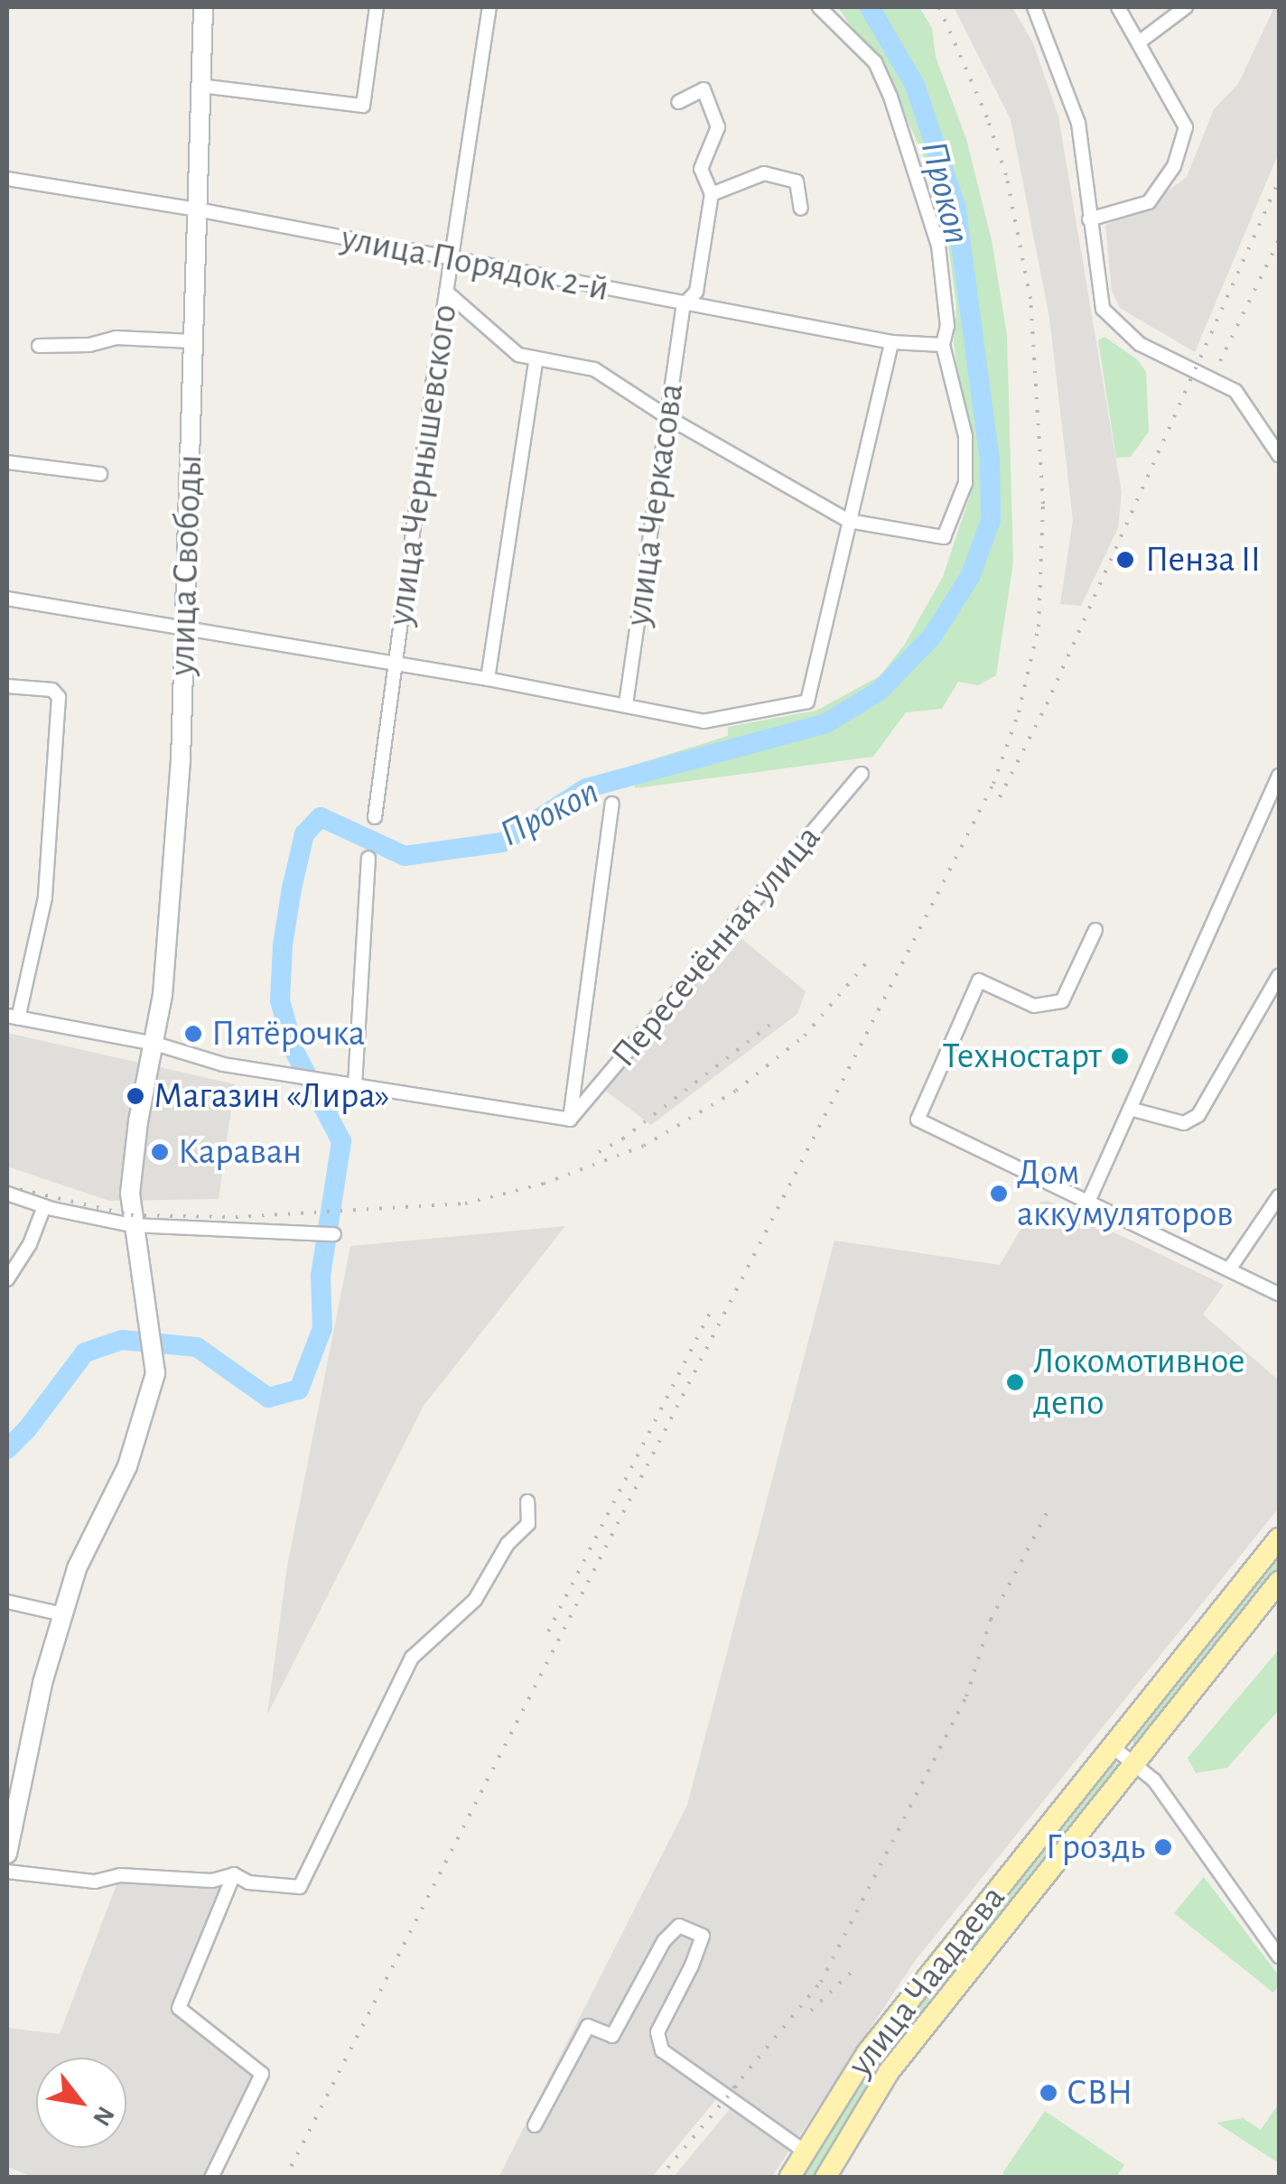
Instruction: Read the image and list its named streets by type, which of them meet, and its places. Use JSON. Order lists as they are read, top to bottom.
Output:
{
  "streets": {
    "main road": ["улица Свободы", "улица Чаадаева"],
    "street": [
      "улица Порядок 2-й",
      "улица Чернышевского",
      "улица Черкасова",
      "Пересечённая улица"
    ]
  },
  "crossings": [
    ["улица Порядок 2-й", "улица Чернышевского"],
    ["улица Порядок 2-й", "улица Черкасова"],
    ["улица Порядок 2-й", "улица Свободы"]
  ],
  "water": ["Прокоп"],
  "places": [
    "Пенза II",
    "Пятёрочка",
    "Техностарт",
    "Магазин «Лира»",
    "Караван",
    "Дом аккумуляторов",
    "Локомотивное депо",
    "Гроздь",
    "СВН"
  ],
  "north": "bottom right"
}
